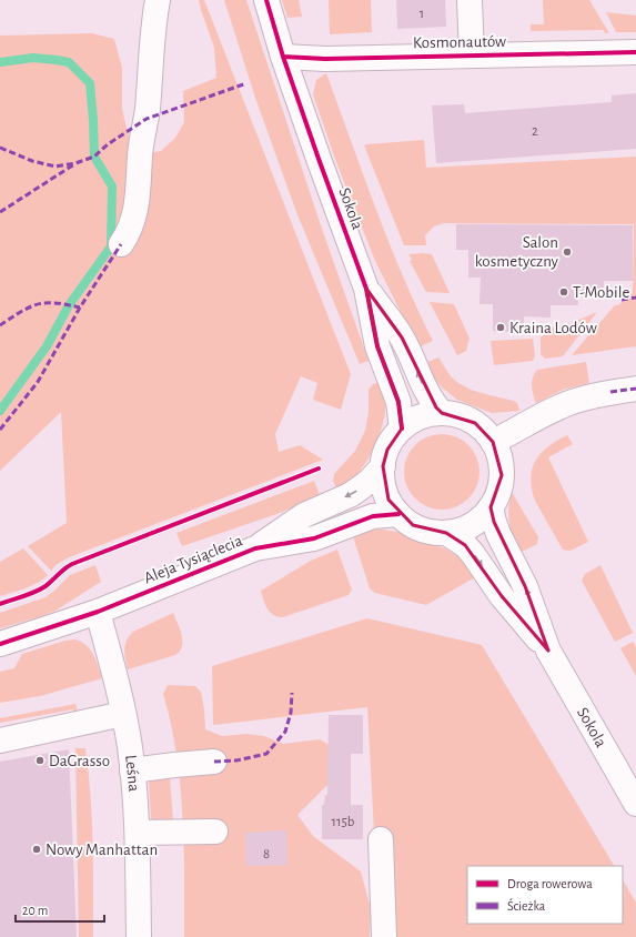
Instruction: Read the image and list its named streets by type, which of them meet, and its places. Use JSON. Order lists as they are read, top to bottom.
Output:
{
  "streets": {
    "street": [
      "Kosmonautów",
      "Sokola",
      "Aleja Tysiąclecia",
      "Leśna"
    ]
  },
  "crossings": [
    ["Kosmonautów", "Sokola"],
    ["Sokola", "Aleja Tysiąclecia"],
    ["Aleja Tysiąclecia", "Leśna"]
  ],
  "places": [
    "Salon kosmetyczny",
    "T-Mobile",
    "Kraina Lodów",
    "DaGrasso",
    "Nowy Manhattan"
  ],
  "house_numbers": [
    "1",
    "2",
    "115b",
    "8"
  ],
  "legend": ["Droga rowerowa", "Ścieżka"],
  "scale_bar": "20 m"
}
